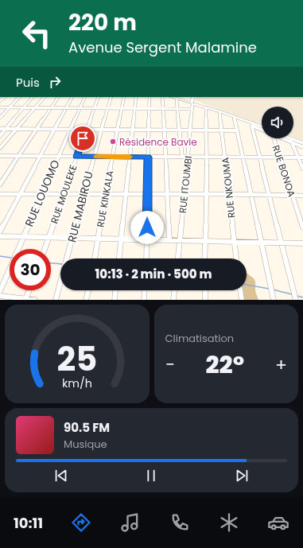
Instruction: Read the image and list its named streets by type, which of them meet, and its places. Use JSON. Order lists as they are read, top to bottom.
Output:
{
  "streets": {
    "street": [
      "RUE BONOA",
      "RUE ITOUMBI",
      "RUE NKOUMA",
      "RUE LOUOMO",
      "RUE MOULEKE",
      "RUE KINKALA",
      "RUE MABIROU"
    ]
  },
  "places": ["Résidence Bavie"],
  "page": {
    "turn": ["220 m", "Avenue Sergent Malamine"],
    "then": "Puis",
    "limit": "30",
    "trip": "10:13 · 2 min · 500 m",
    "tile": "Climatisation",
    "heat": ["−", "22°", "+"],
    "song": ["90.5 FM", "Musique"],
    "tabs": "10:11",
    "gauge": ["25", "km/h"]
  }
}
